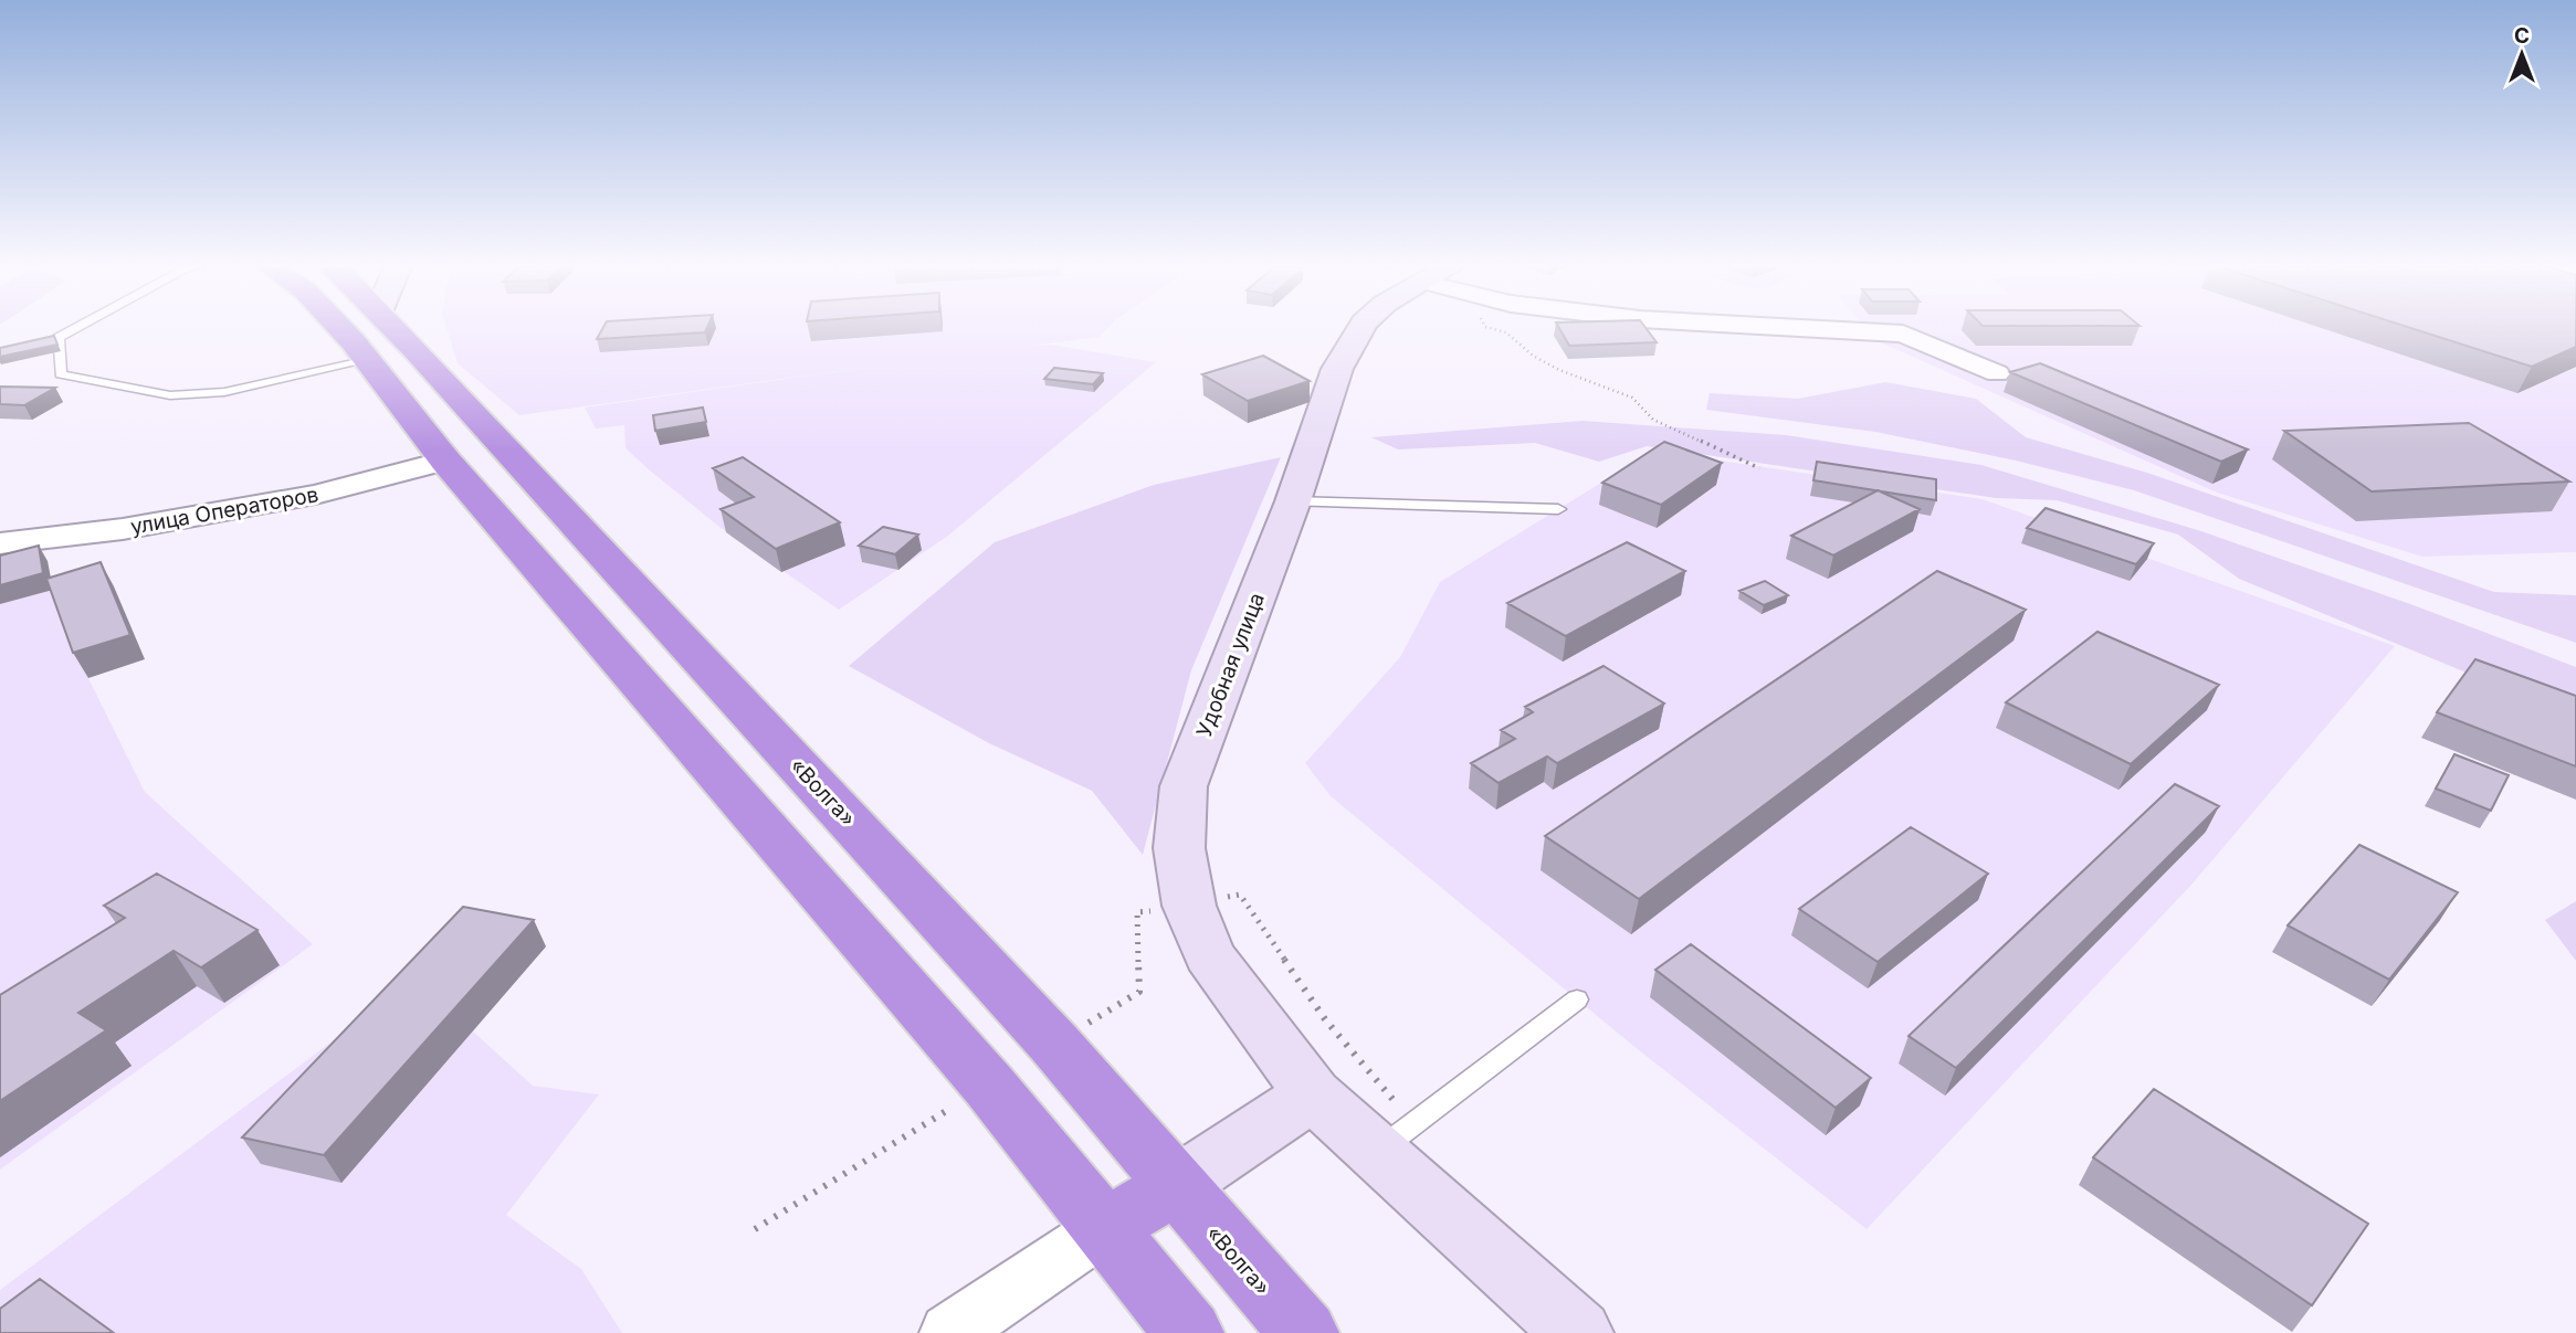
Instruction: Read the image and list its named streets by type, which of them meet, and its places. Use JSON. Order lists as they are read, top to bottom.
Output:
{
  "streets": {
    "highway": ["«Волга»"],
    "main road": ["Удобная улица"],
    "street": ["улица Операторов"]
  },
  "north": "top"
}
